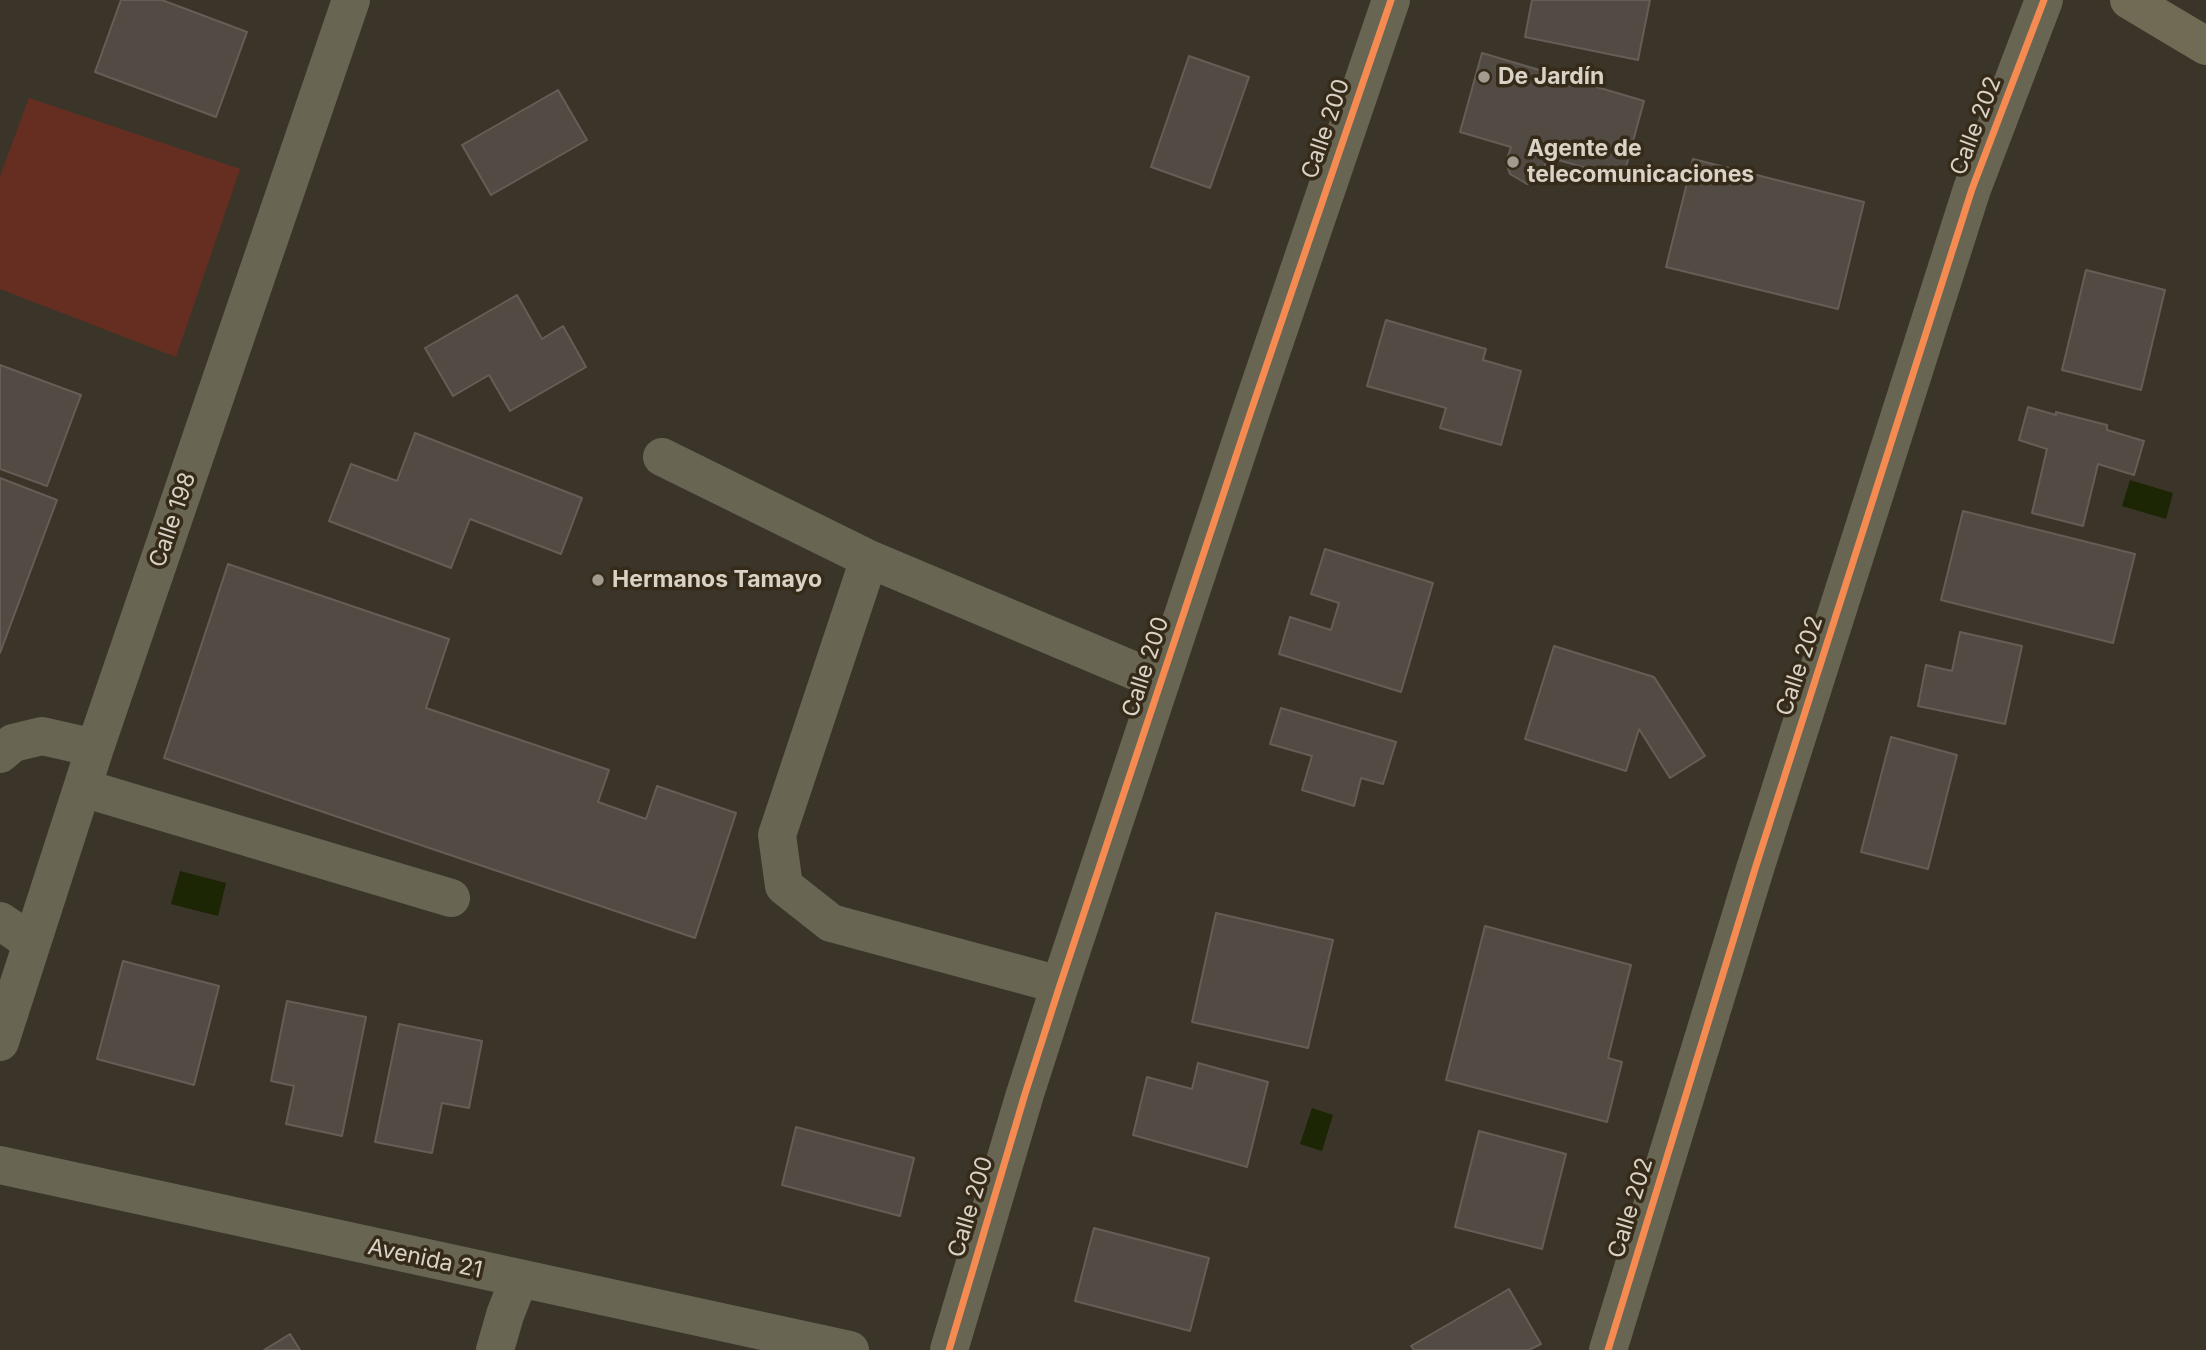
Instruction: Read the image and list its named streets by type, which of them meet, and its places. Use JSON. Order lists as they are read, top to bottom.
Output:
{
  "streets": {
    "street": [
      "Calle 202",
      "Calle 200",
      "Calle 198",
      "Avenida 21"
    ]
  },
  "places": ["De Jardín", "Agente de telecomunicaciones", "Hermanos Tamayo"]
}
